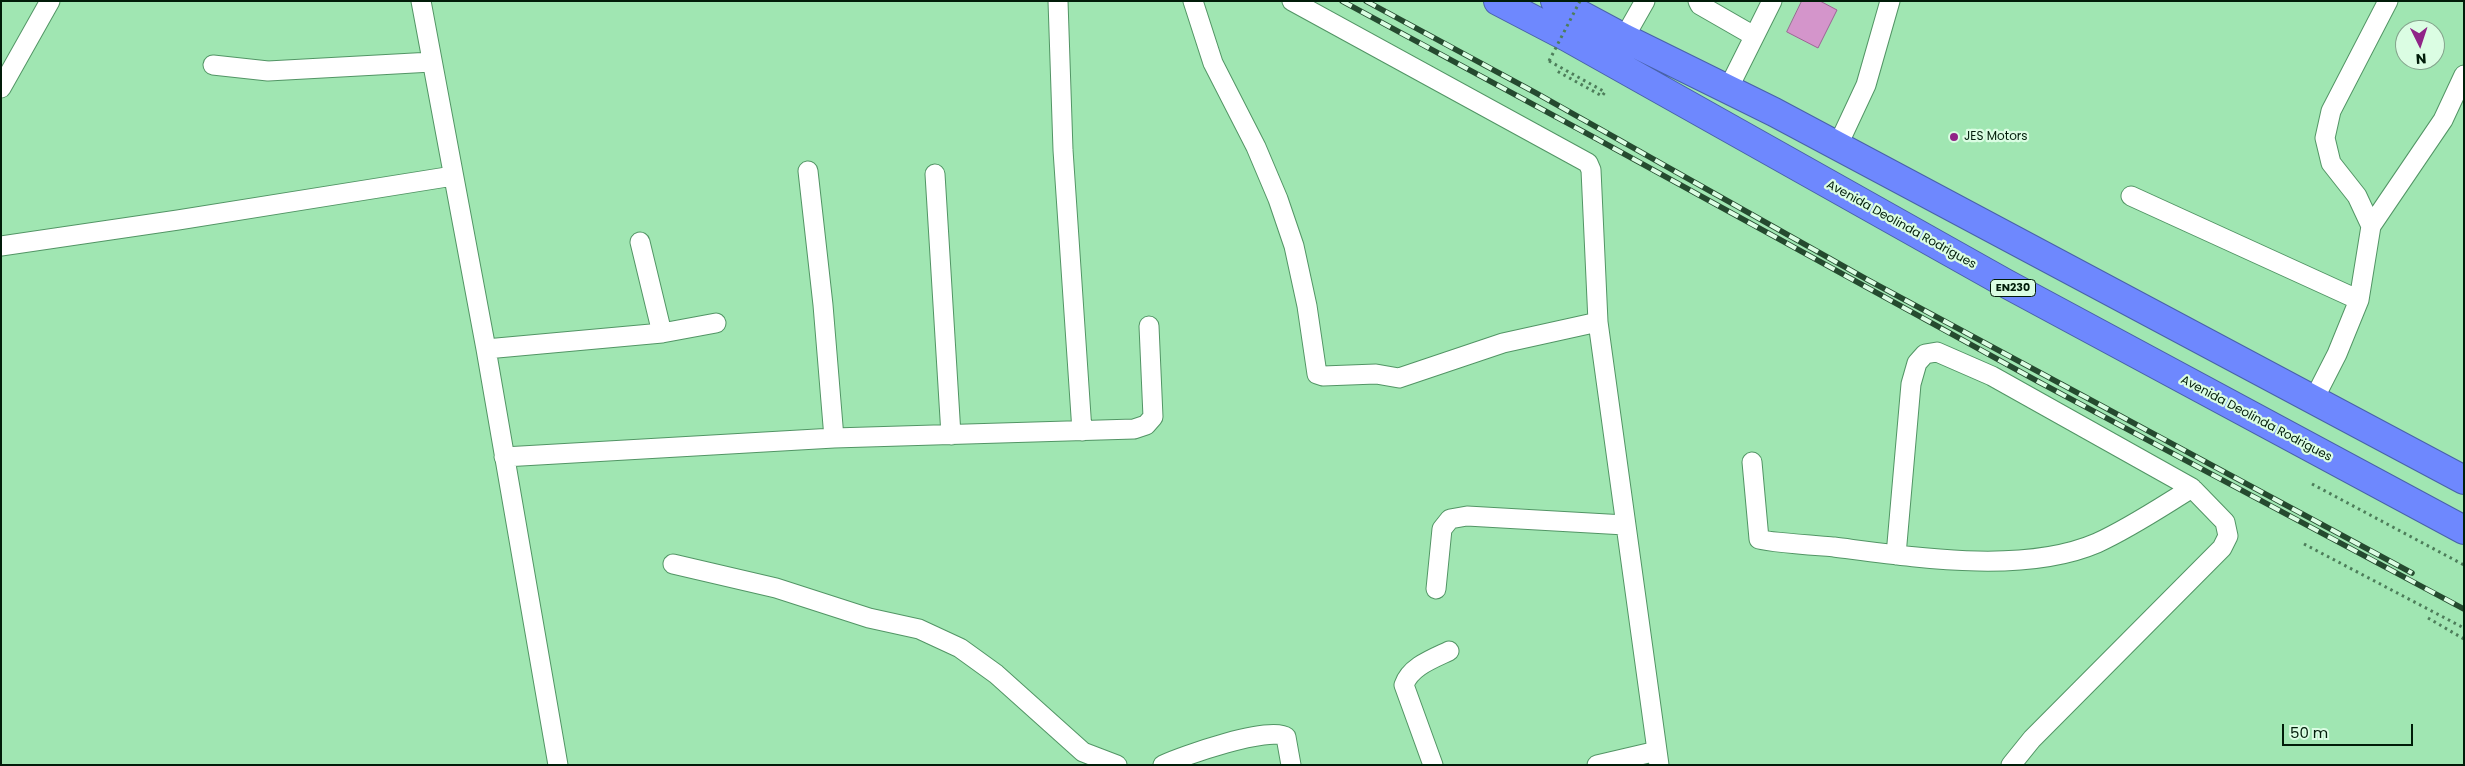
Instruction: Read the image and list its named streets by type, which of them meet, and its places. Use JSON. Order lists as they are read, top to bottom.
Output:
{
  "streets": {
    "highway": ["Avenida Deolinda Rodrigues", "EN230"]
  },
  "places": ["JES Motors"],
  "scale_bar": "50 m",
  "north": "bottom"
}
